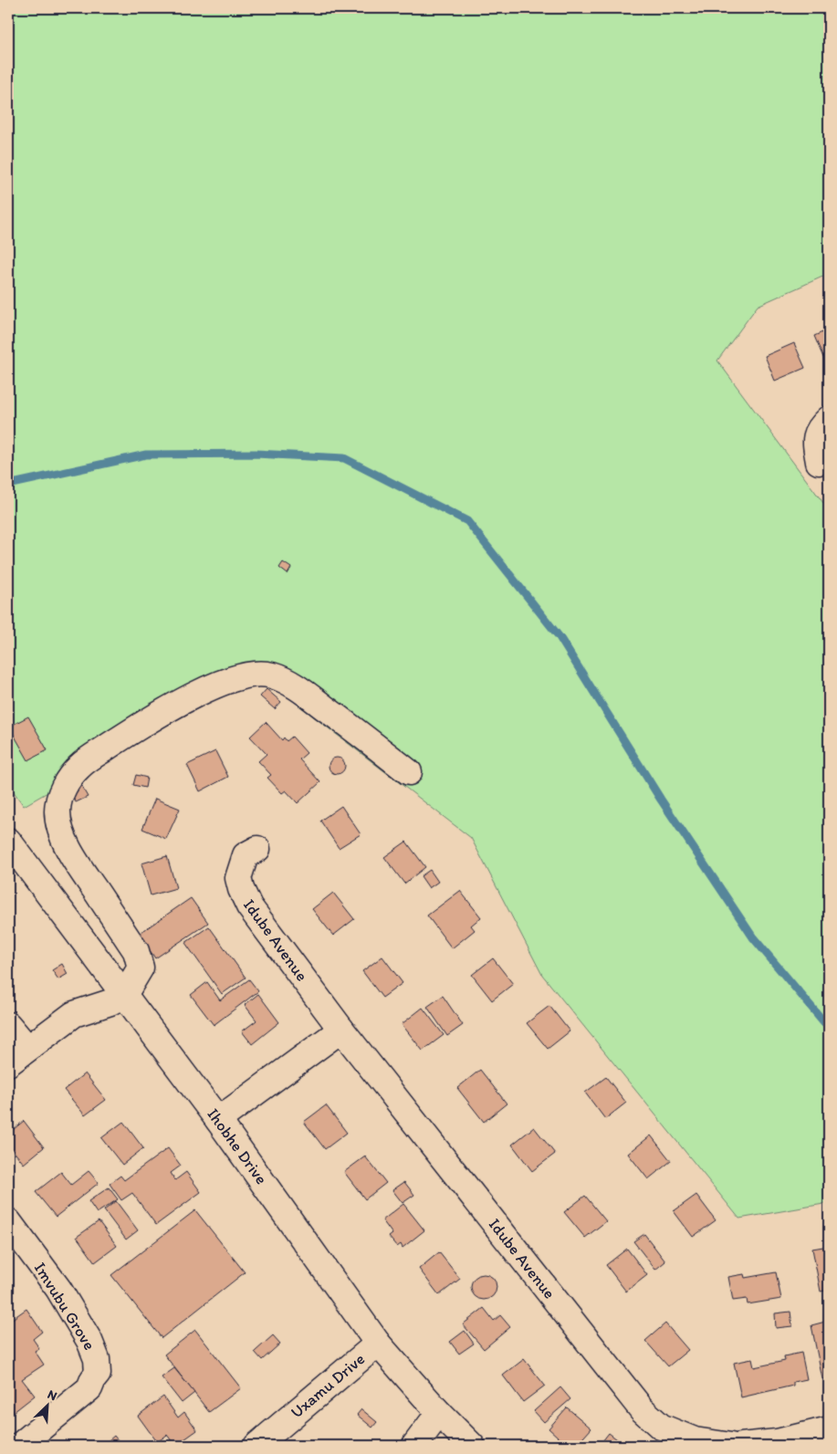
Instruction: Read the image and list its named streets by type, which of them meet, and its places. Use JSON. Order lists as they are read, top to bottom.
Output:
{
  "streets": {
    "street": [
      "Idube Avenue",
      "Ihobhe Drive",
      "Imvubu Grove",
      "Uxamu Drive"
    ]
  },
  "crossings": [
    ["Ihobhe Drive", "Uxamu Drive"]
  ],
  "north": "top right"
}
